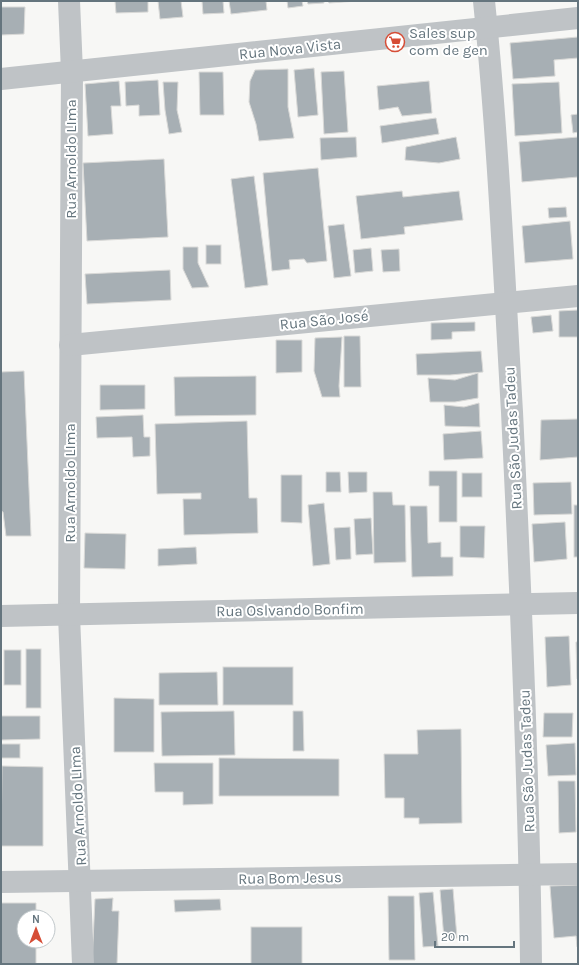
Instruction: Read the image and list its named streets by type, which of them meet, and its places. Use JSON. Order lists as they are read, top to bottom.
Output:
{
  "streets": {
    "street": [
      "Rua Nova Vista",
      "Rua Arnoldo LIma",
      "Rua São José",
      "Rua São Judas Tadeu",
      "Rua Oslvando Bonfim",
      "Rua Bom Jesus"
    ]
  },
  "crossings": [
    ["Rua Nova Vista", "Rua Arnoldo LIma"],
    ["Rua Nova Vista", "Rua São Judas Tadeu"],
    ["Rua Arnoldo LIma", "Rua São José"],
    ["Rua Arnoldo LIma", "Rua Oslvando Bonfim"],
    ["Rua Arnoldo LIma", "Rua Bom Jesus"],
    ["Rua São José", "Rua São Judas Tadeu"],
    ["Rua São Judas Tadeu", "Rua Oslvando Bonfim"],
    ["Rua São Judas Tadeu", "Rua Bom Jesus"]
  ],
  "places": {
    "supermarket": ["Sales sup com de gen"]
  },
  "scale_bar": "20 m",
  "north": "top"
}
